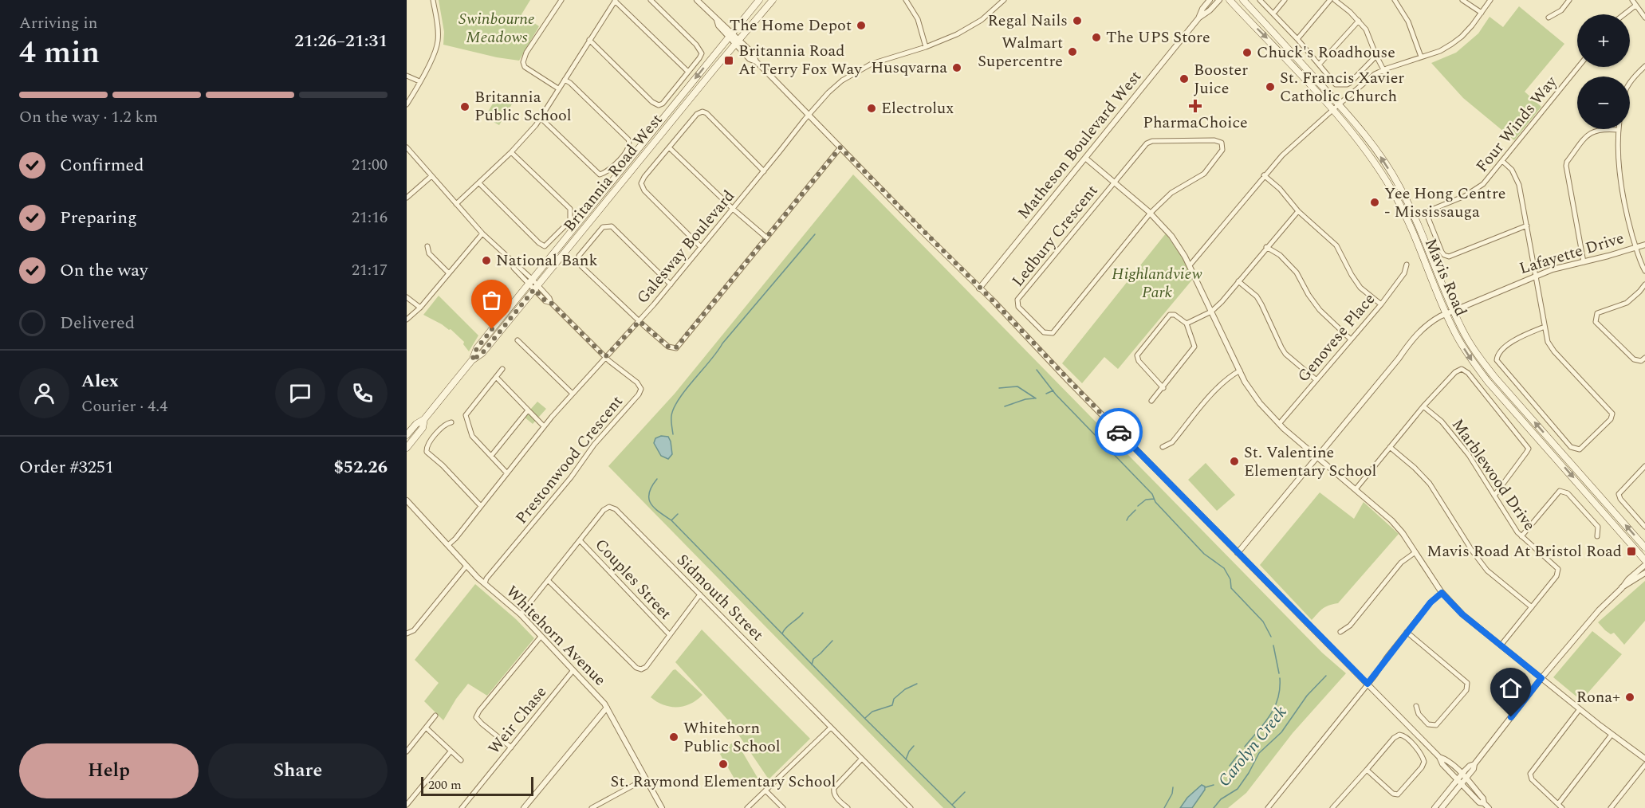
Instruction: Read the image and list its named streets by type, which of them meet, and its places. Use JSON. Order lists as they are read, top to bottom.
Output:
{
  "streets": {
    "main road": ["Britannia Road West", "Mavis Road"],
    "street": [
      "Four Winds Way",
      "Matheson Boulevard West",
      "Ledbury Crescent",
      "Galesway Boulevard",
      "Lafayette Drive",
      "Genovese Place",
      "Prestonwood Crescent",
      "Marblewood Drive",
      "Couples Street",
      "Sidmouth Street",
      "Whitehorn Avenue",
      "Weir Chase"
    ]
  },
  "crossings": [
    ["Britannia Road West", "Prestonwood Crescent"],
    ["Galesway Boulevard", "Prestonwood Crescent"],
    ["Galesway Boulevard", "Whitehorn Avenue"],
    ["Lafayette Drive", "Mavis Road"],
    ["Prestonwood Crescent", "Whitehorn Avenue"],
    ["Couples Street", "Sidmouth Street"],
    ["Sidmouth Street", "Whitehorn Avenue"],
    ["Whitehorn Avenue", "Weir Chase"]
  ],
  "water": ["Carolyn Creek"],
  "parks": ["Swinbourne Meadows", "Highlandview Park"],
  "places": {
    "other": [
      "Regal Nails",
      "The Home Depot",
      "The UPS Store",
      "Walmart Supercentre",
      "Chuck's Roadhouse",
      "Husqvarna",
      "Booster Juice",
      "St. Francis Xavier Catholic Church",
      "Britannia Public School",
      "Electrolux",
      "Yee Hong Centre - Mississauga",
      "National Bank",
      "St. Valentine Elementary School",
      "Rona+",
      "Whitehorn Public School",
      "St. Raymond Elementary School"
    ],
    "transit": ["Britannia Road At Terry Fox Way", "Mavis Road At Bristol Road"],
    "health": ["PharmaChoice"]
  },
  "scale_bar": "200 m",
  "page": {
    "heading": ["4 min", "Arriving in", "21:26–21:31"],
    "panel": [
      "Alex",
      "Courier · 4.4",
      "Order #3251",
      "$52.26"
    ],
    "map_buttons": ["+", "−"],
    "bar": "On the way · 1.2 km",
    "list": [
      ["Confirmed", "21:00"],
      ["Preparing", "21:16"],
      ["On the way", "21:17"],
      "Delivered"
    ],
    "buttons": ["Help", "Share"],
    "scale": "200 m"
  }
}
